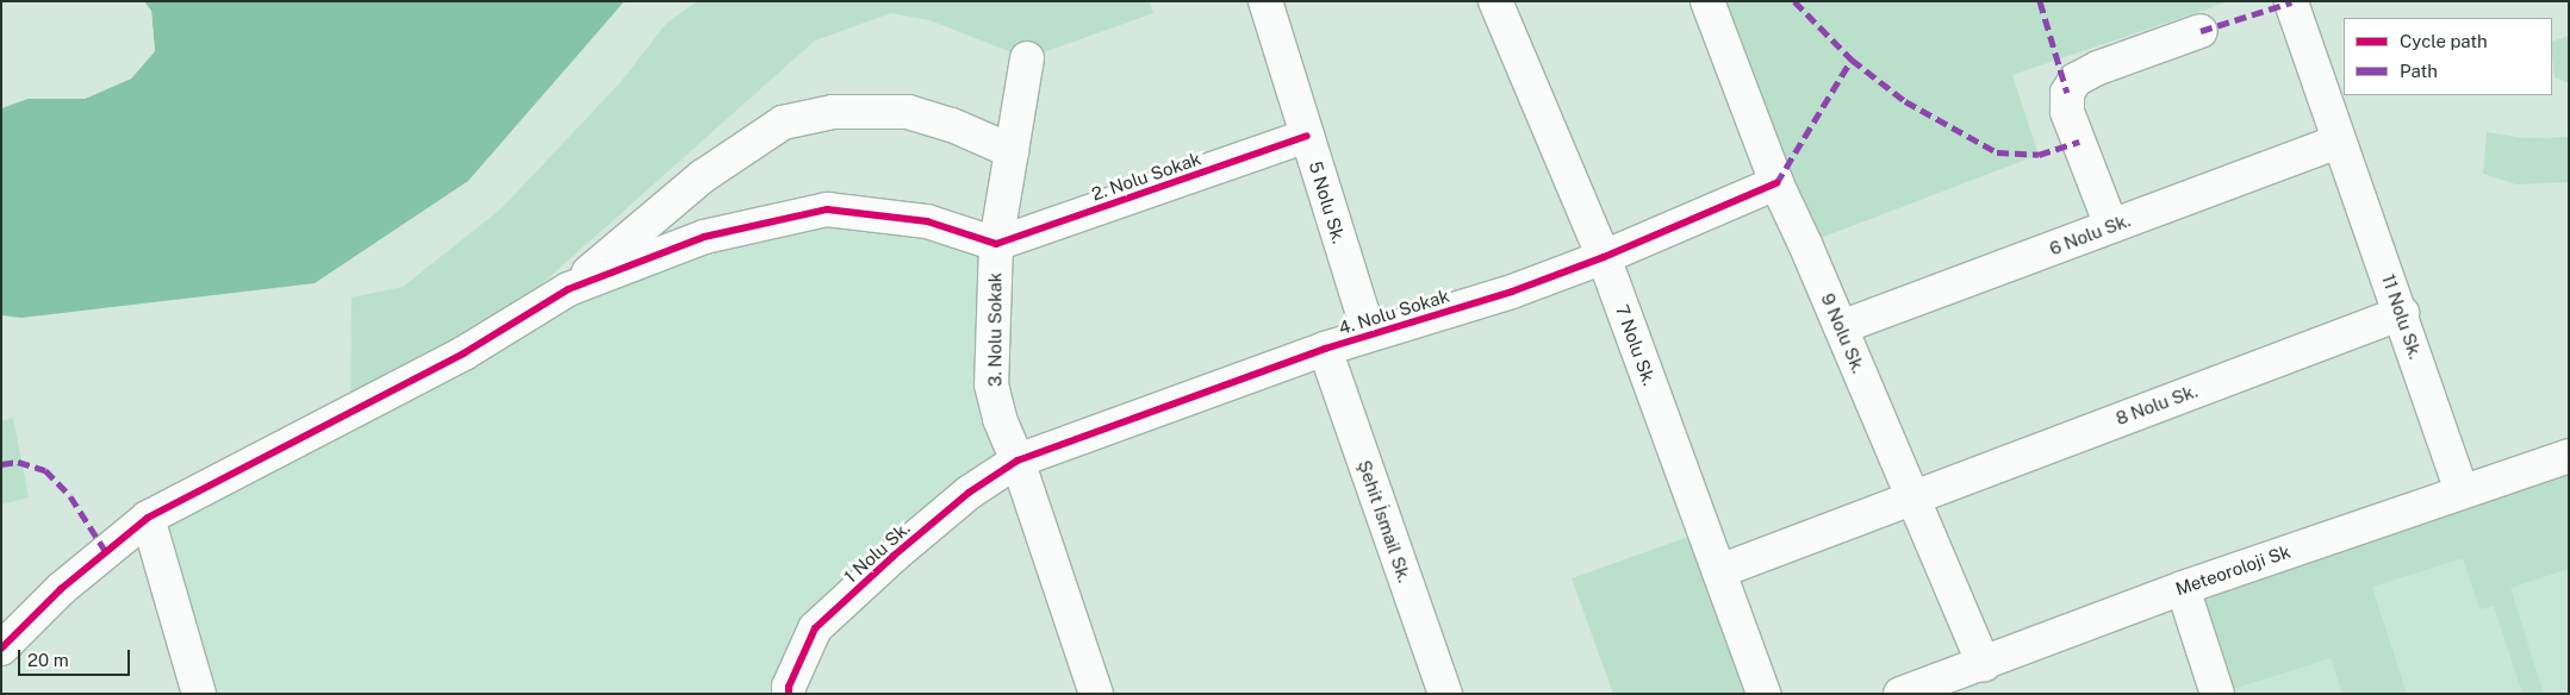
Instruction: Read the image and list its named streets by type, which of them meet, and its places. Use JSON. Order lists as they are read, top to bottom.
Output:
{
  "streets": {
    "street": [
      "2. Nolu Sokak",
      "5 Nolu Sk.",
      "6 Nolu Sk.",
      "4. Nolu Sokak",
      "11 Nolu Sk.",
      "3. Nolu Sokak",
      "9 Nolu Sk.",
      "7 Nolu Sk.",
      "8 Nolu Sk.",
      "Şehit İsmail Sk.",
      "1 Nolu Sk.",
      "Meteoroloji Sk"
    ]
  },
  "crossings": [
    ["2. Nolu Sokak", "5 Nolu Sk."],
    ["2. Nolu Sokak", "3. Nolu Sokak"],
    ["5 Nolu Sk.", "4. Nolu Sokak"],
    ["6 Nolu Sk.", "11 Nolu Sk."],
    ["6 Nolu Sk.", "9 Nolu Sk."],
    ["4. Nolu Sokak", "3. Nolu Sokak"],
    ["4. Nolu Sokak", "9 Nolu Sk."],
    ["4. Nolu Sokak", "7 Nolu Sk."],
    ["4. Nolu Sokak", "Şehit İsmail Sk."],
    ["4. Nolu Sokak", "1 Nolu Sk."],
    ["11 Nolu Sk.", "8 Nolu Sk."],
    ["11 Nolu Sk.", "Meteoroloji Sk"],
    ["3. Nolu Sokak", "1 Nolu Sk."],
    ["9 Nolu Sk.", "8 Nolu Sk."],
    ["9 Nolu Sk.", "Meteoroloji Sk"],
    ["7 Nolu Sk.", "8 Nolu Sk."]
  ],
  "legend": ["Cycle path", "Path"],
  "scale_bar": "20 m"
}
